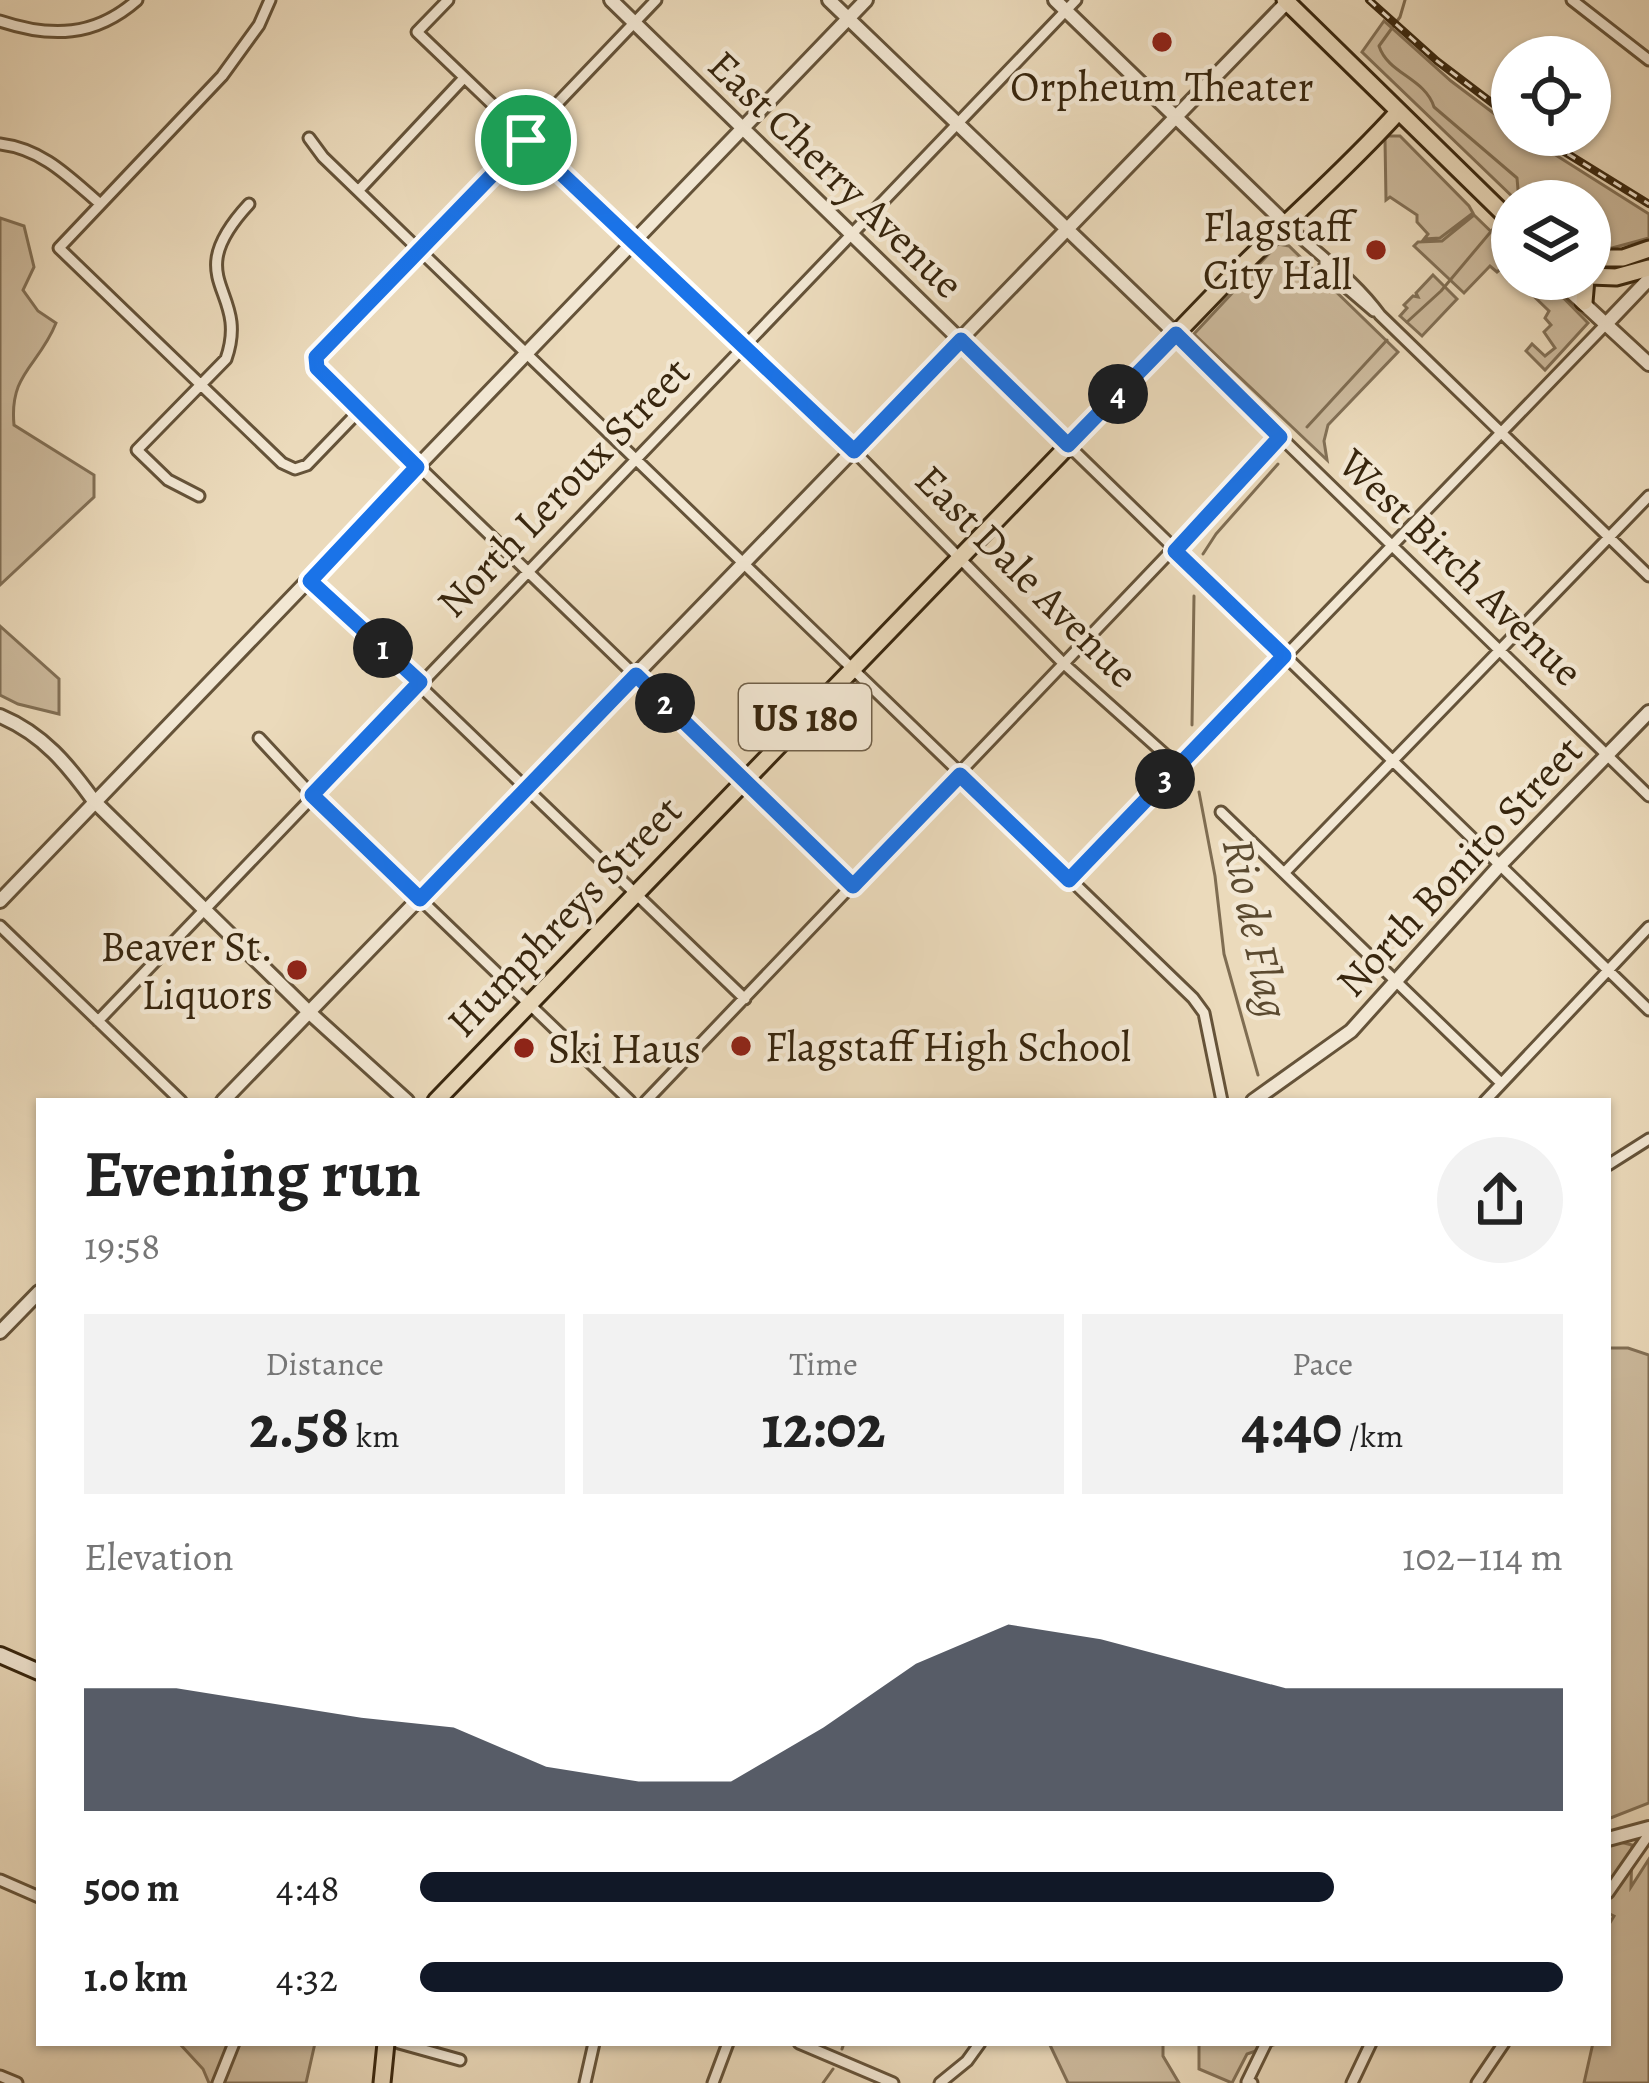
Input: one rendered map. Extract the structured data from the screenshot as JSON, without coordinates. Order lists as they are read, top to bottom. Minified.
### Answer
{"streets":{"main road":["US 180","Humphreys Street"],"street":["East Cherry Avenue","North Leroux Street","West Birch Avenue","East Dale Avenue","North Bonito Street"]},"crossings":[["East Cherry Avenue","North Leroux Street"],["East Cherry Avenue","Humphreys Street"],["North Leroux Street","East Dale Avenue"],["West Birch Avenue","North Bonito Street"],["West Birch Avenue","Humphreys Street"],["East Dale Avenue","Humphreys Street"]],"water":["Rio de Flag"],"places":["Orpheum Theater","Flagstaff City Hall","Beaver St. Liquors","Flagstaff High School","Ski Haus"],"page":{"pins":["4","1","2","3"],"heading":["Evening run","19:58"],"stats":[["Distance","2.58 km"],["Time","12:02"],["Pace","4:40 /km"]],"chart":["Elevation","102–114 m"],"list":[{"name":"500 m","note":"4:48"},{"name":"1.0 km","note":"4:32"}]}}
